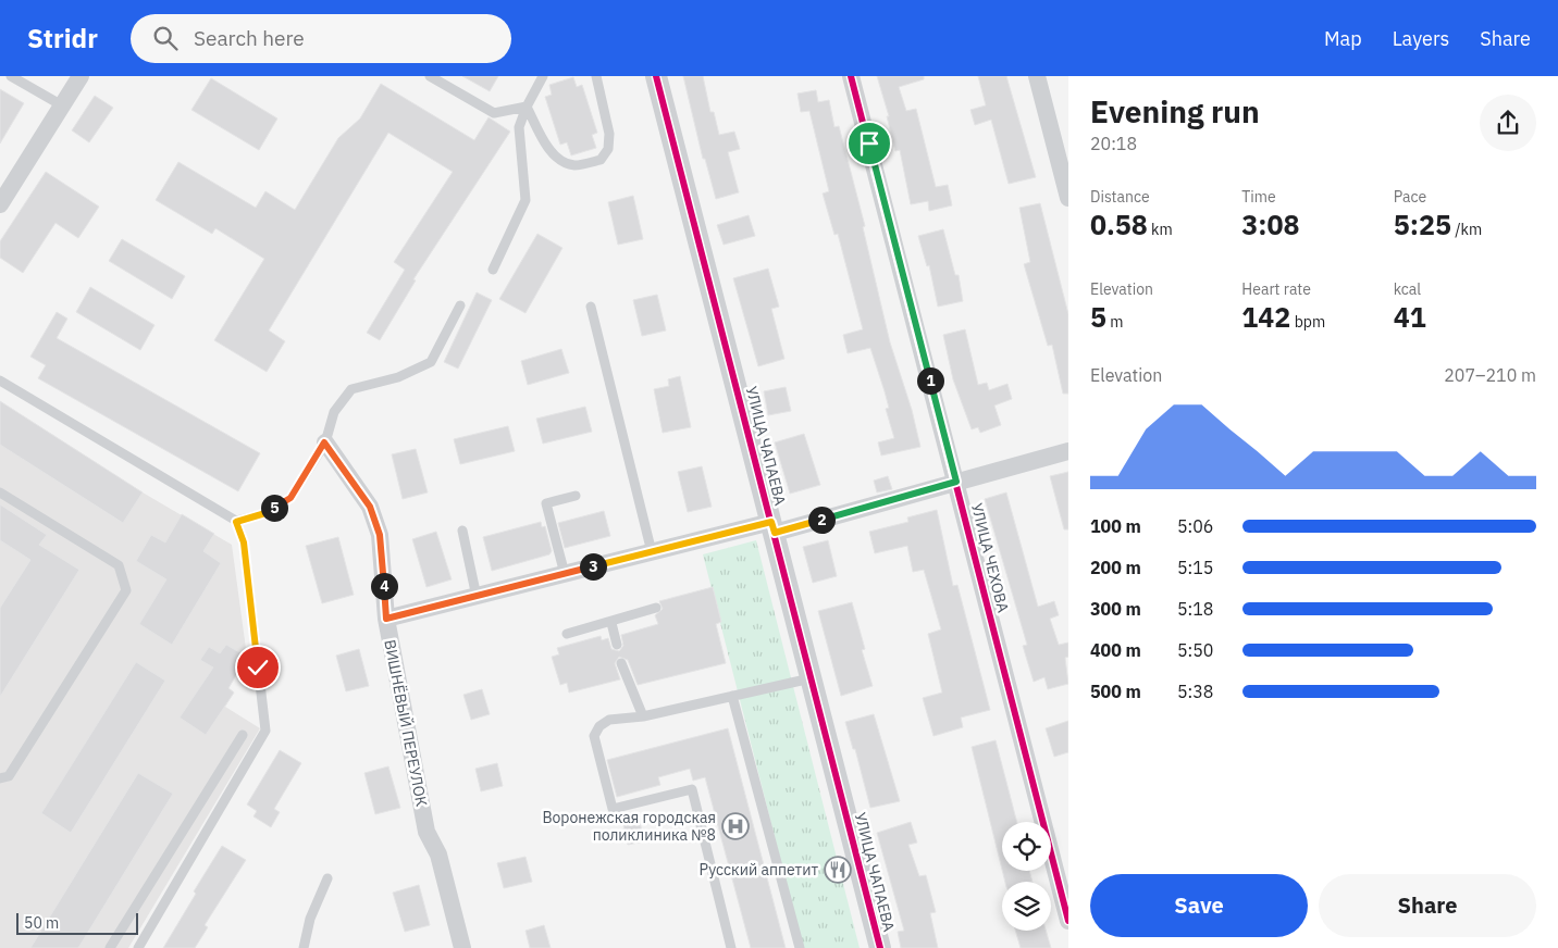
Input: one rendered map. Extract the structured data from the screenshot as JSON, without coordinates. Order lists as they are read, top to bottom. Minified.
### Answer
{"streets":{"street":["УЛИЦА ЧАПАЕВА","УЛИЦА ЧЕХОВА","ВИШНЁВЫЙ ПЕРЕУЛОК"]},"places":{"hospital":["Воронежская городская поликлиника №8"],"restaurant":["Русский аппетит"]},"scale_bar":"50 m","page":{"header":"Stridr","search":"Search here","nav":["Map","Layers","Share"],"heading":["Evening run","20:18"],"stats":[["Distance","0.58 km"],["Time","3:08"],["Pace","5:25 /km"],["Elevation","5 m"],["Heart rate","142 bpm"],["kcal","41"]],"chart":["Elevation","207–210 m"],"pins":["1","5","2","3","4"],"list":[{"name":"100 m","note":"5:06"},{"name":"200 m","note":"5:15"},{"name":"300 m","note":"5:18"},{"name":"400 m","note":"5:50"},{"name":"500 m","note":"5:38"}],"buttons":["Save","Share"],"scale":"50 m"}}
